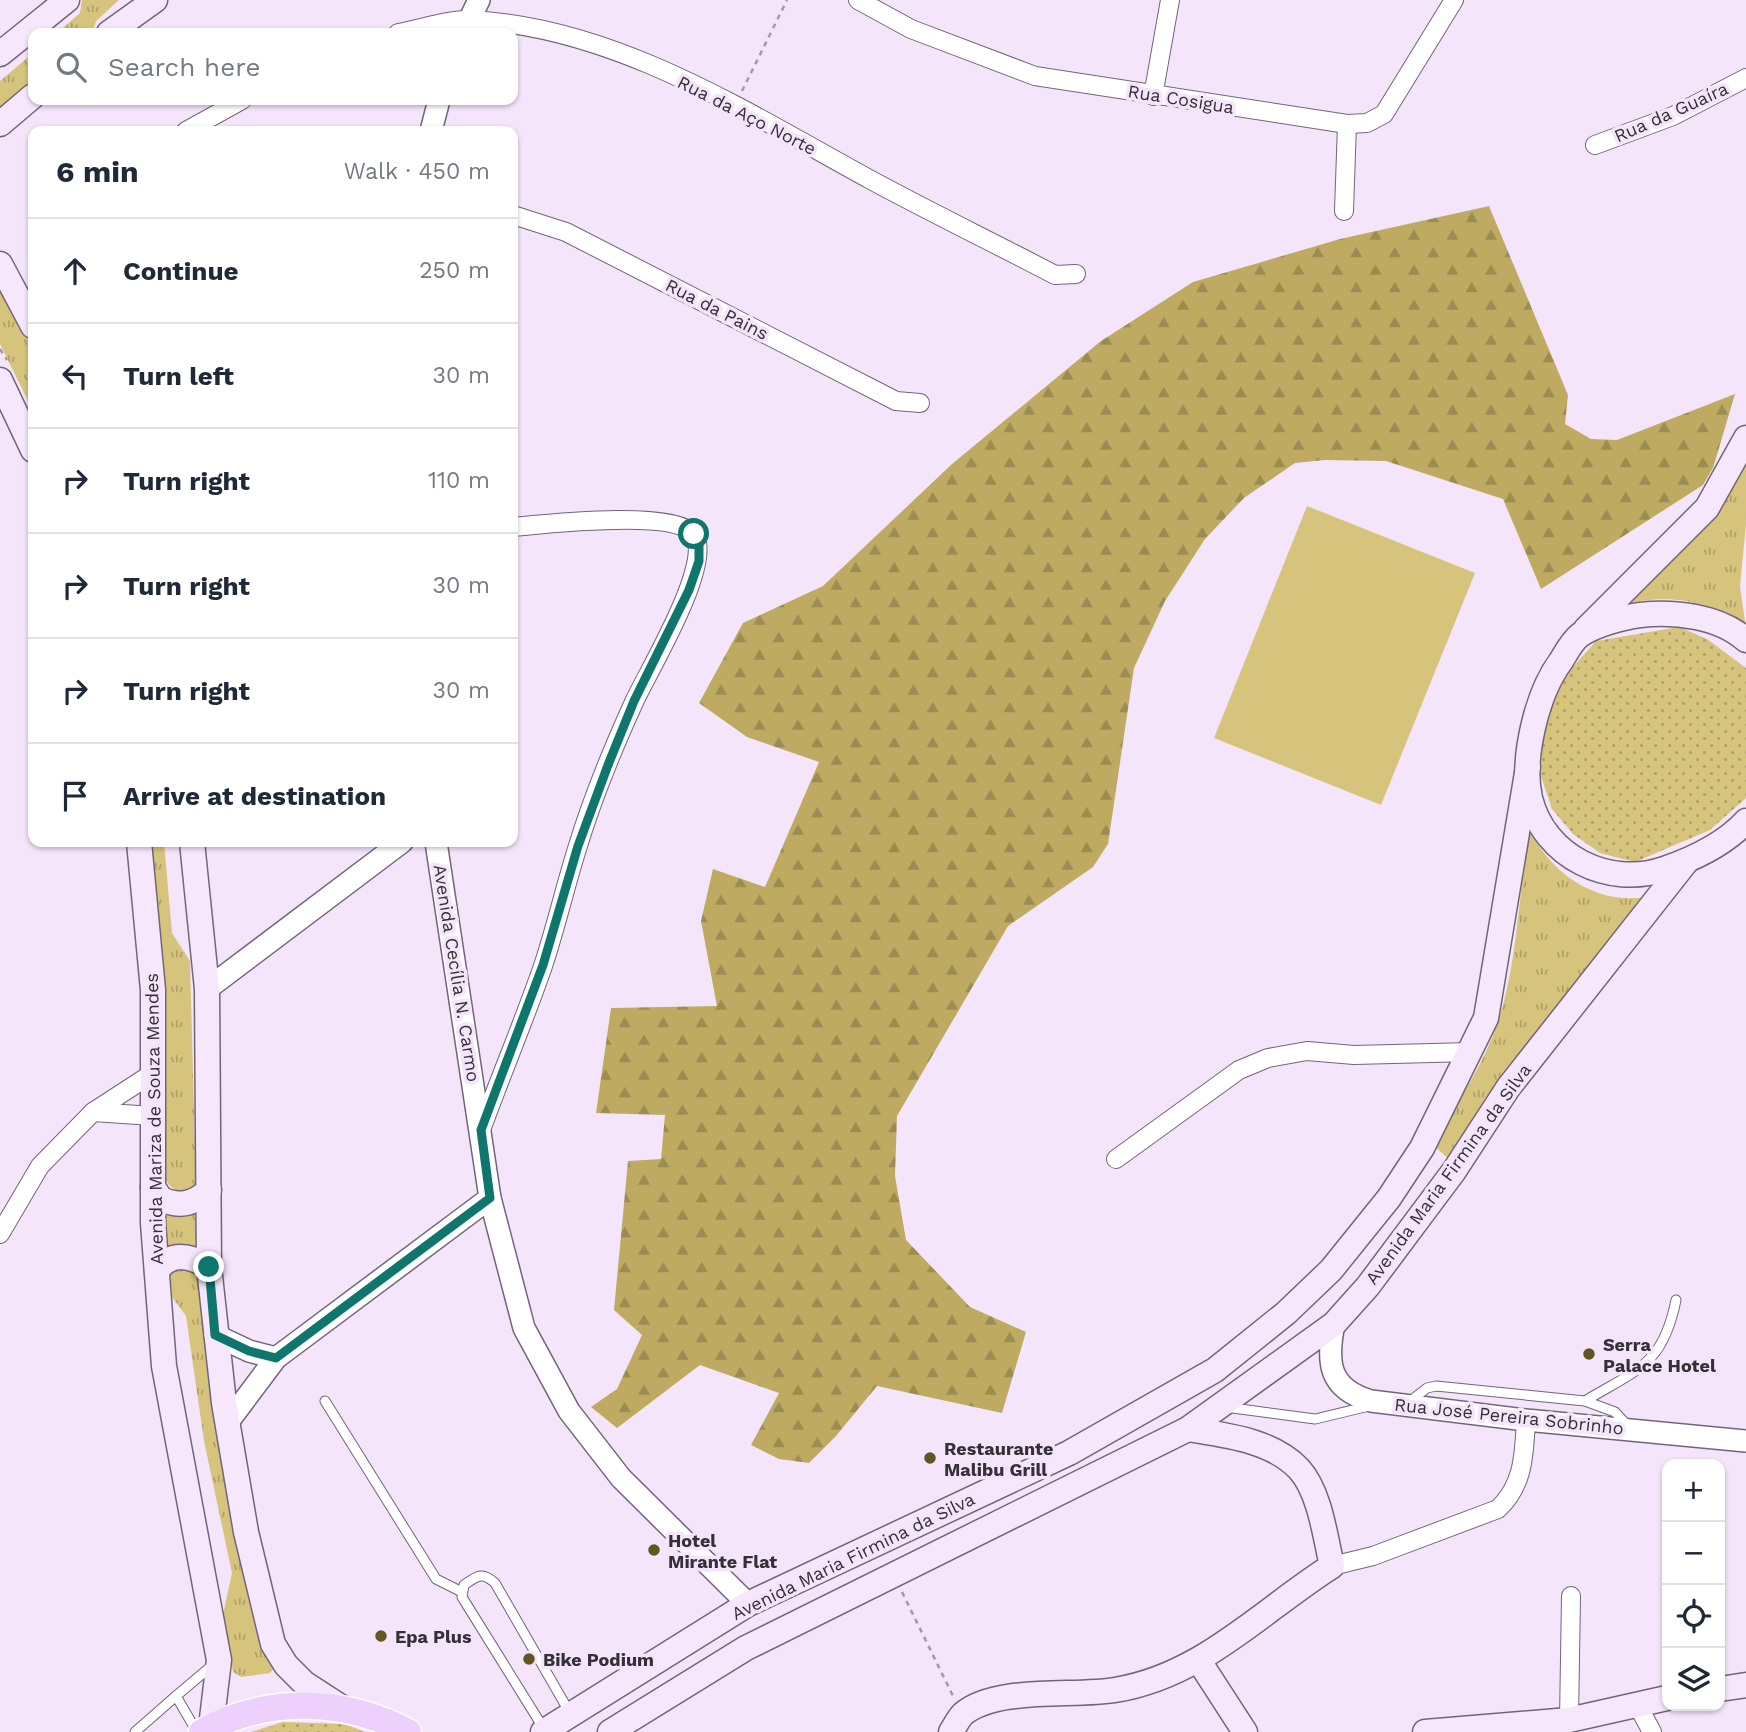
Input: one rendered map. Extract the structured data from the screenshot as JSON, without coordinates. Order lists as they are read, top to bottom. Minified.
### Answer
{"streets":{"main road":["Avenida Mariza de Souza Mendes","Avenida Maria Firmina da Silva"],"street":["Rua Cosigua","Rua da Guaíra","Rua da Aço Norte","Rua da Pains","Avenida Cecília N. Carmo","Rua José Pereira Sobrinho"]},"crossings":[["Avenida Cecília N. Carmo","Avenida Maria Firmina da Silva"],["Avenida Maria Firmina da Silva","Rua José Pereira Sobrinho"]],"places":["Serra Palace Hotel","Restaurante Malibu Grill","Hotel Mirante Flat","Epa Plus","Bike Podium"],"page":{"search":"Search here","heading":["6 min","Walk · 450 m"],"list":[["Continue","250 m"],["Turn left","30 m"],["Turn right","110 m"],["Turn right","30 m"],["Turn right","30 m"],"Arrive at destination"],"map_buttons":["+","−"]}}
